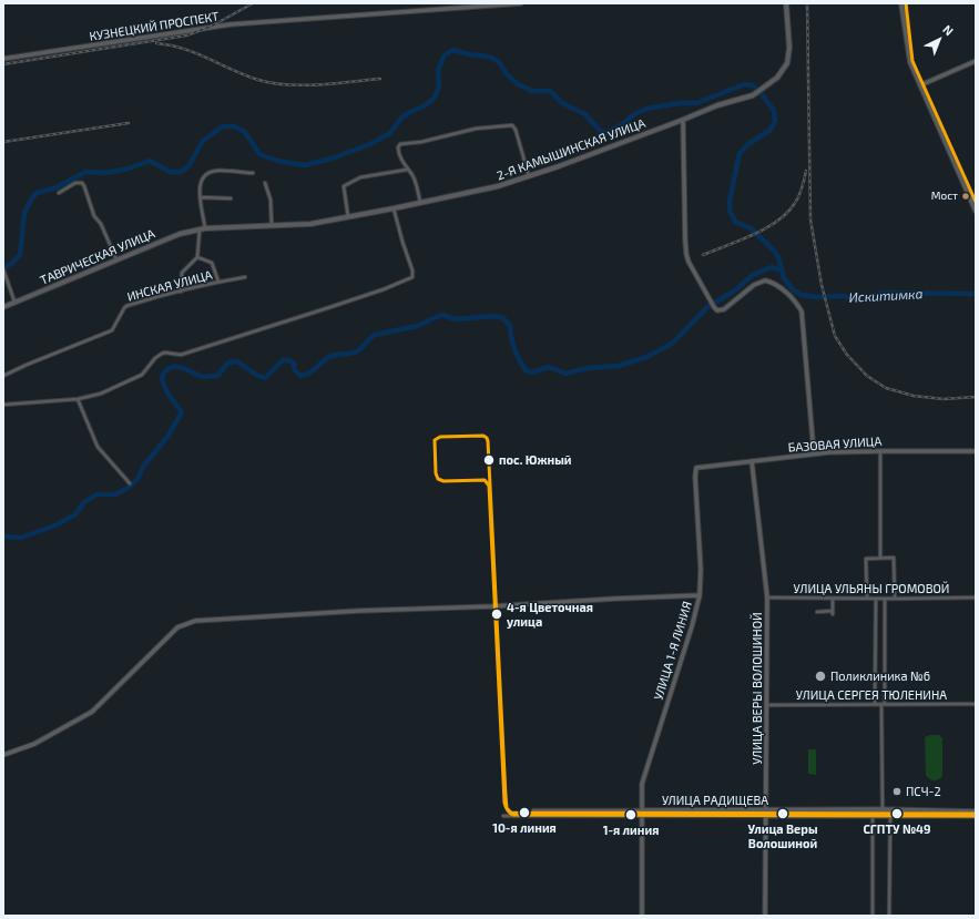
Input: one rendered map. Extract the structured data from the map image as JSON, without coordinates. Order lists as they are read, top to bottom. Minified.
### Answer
{"streets":{"main road":["2-Я КАМЫШИНСКАЯ УЛИЦА","ТАВРИЧЕСКАЯ УЛИЦА"],"street":["КУЗНЕЦКИЙ ПРОСПЕКТ","ИНСКАЯ УЛИЦА","БАЗОВАЯ УЛИЦА","УЛИЦА УЛЬЯНЫ ГРОМОВОЙ","УЛИЦА 1-Я ЛИНИЯ","УЛИЦА ВЕРЫ ВОЛОШИНОЙ","УЛИЦА СЕРГЕЯ ТЮЛЕНИНА","УЛИЦА РАДИЩЕВА"]},"crossings":[["2-Я КАМЫШИНСКАЯ УЛИЦА","ТАВРИЧЕСКАЯ УЛИЦА"],["БАЗОВАЯ УЛИЦА","УЛИЦА 1-Я ЛИНИЯ"],["БАЗОВАЯ УЛИЦА","УЛИЦА ВЕРЫ ВОЛОШИНОЙ"],["УЛИЦА УЛЬЯНЫ ГРОМОВОЙ","УЛИЦА ВЕРЫ ВОЛОШИНОЙ"],["УЛИЦА 1-Я ЛИНИЯ","УЛИЦА РАДИЩЕВА"],["УЛИЦА ВЕРЫ ВОЛОШИНОЙ","УЛИЦА СЕРГЕЯ ТЮЛЕНИНА"],["УЛИЦА ВЕРЫ ВОЛОШИНОЙ","УЛИЦА РАДИЩЕВА"]],"water":["Искитимка"],"places":["Мост","пос. Южный","4-я Цветочная улица","Поликлиника №6","ПСЧ-2","10-я линия","Улица Веры Волошиной","СГПТУ №49","1-я линия"],"north":"top right"}
